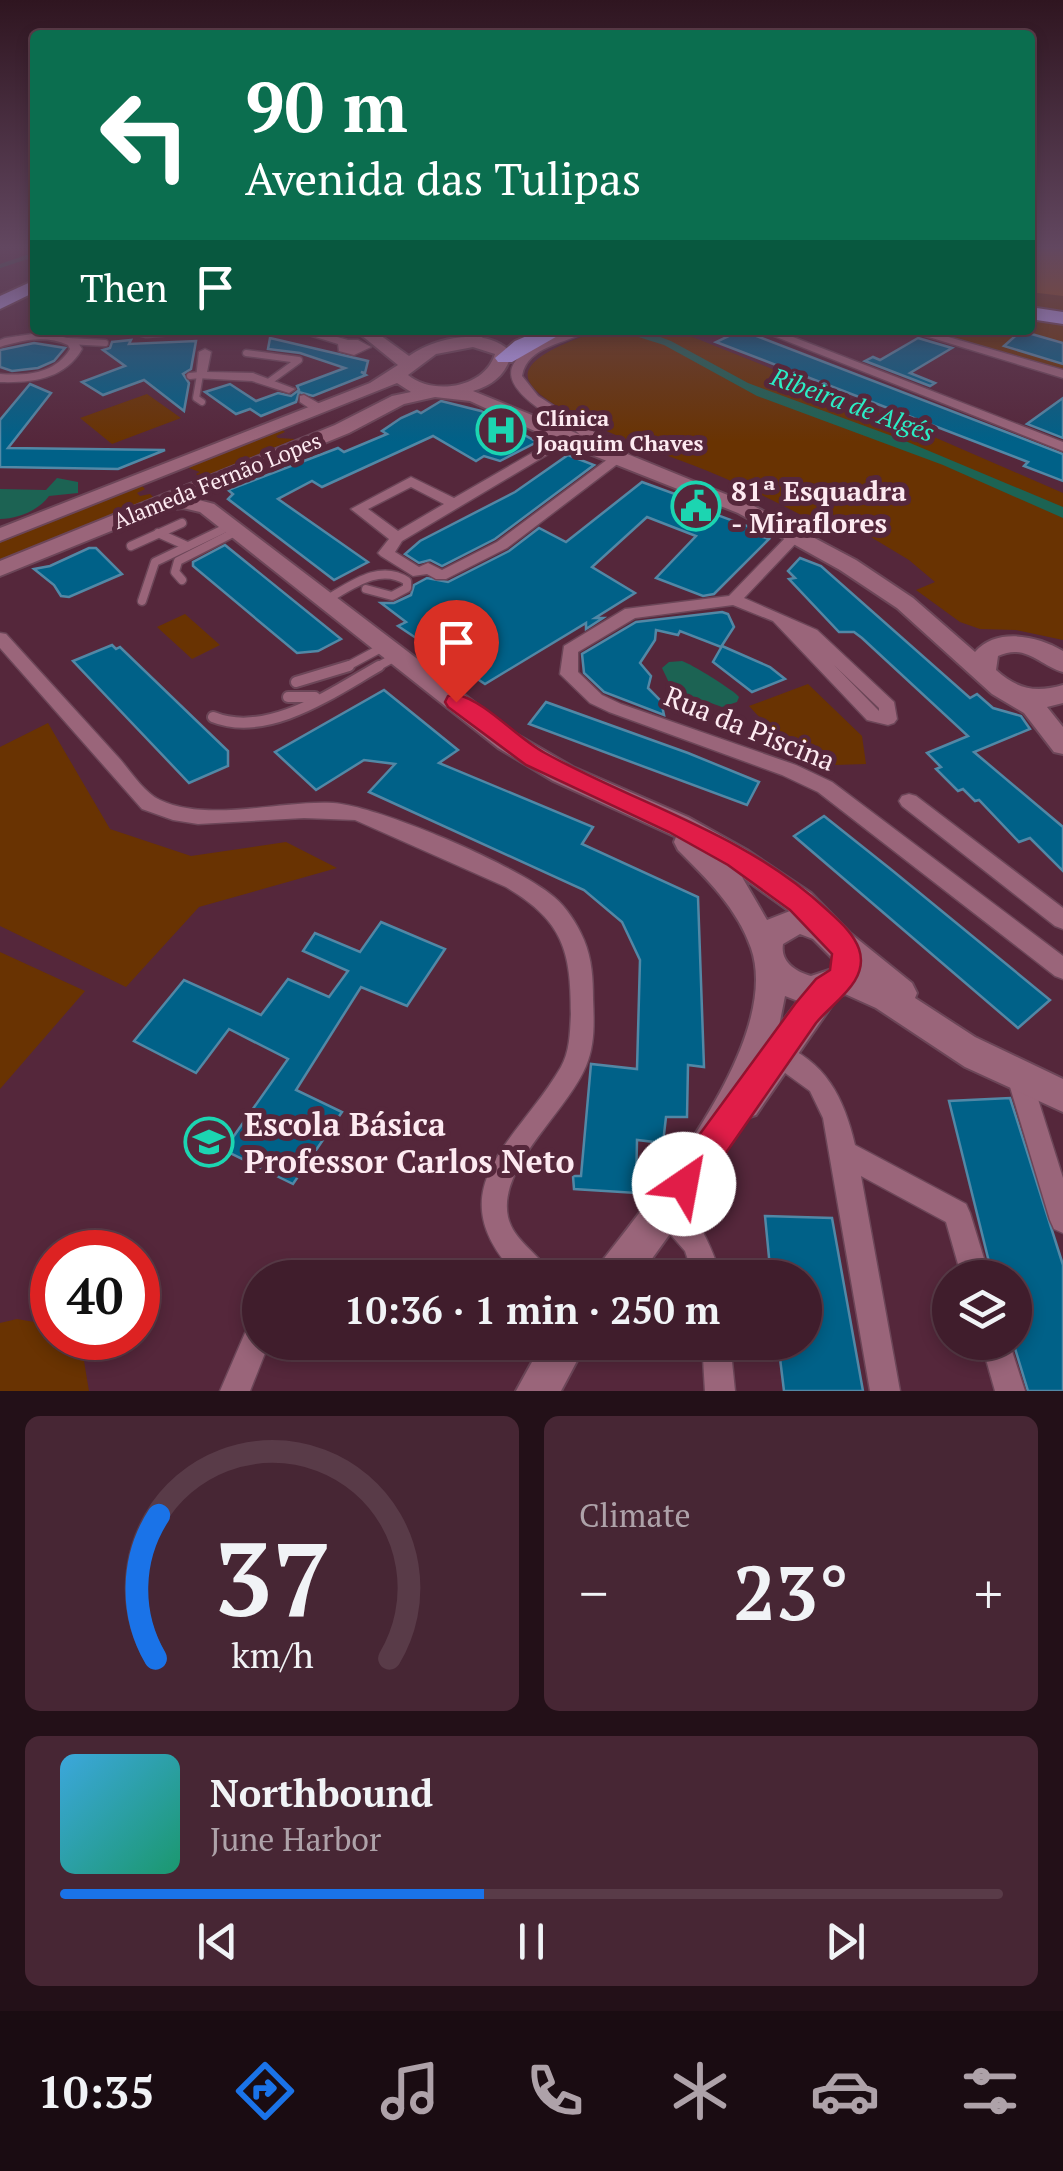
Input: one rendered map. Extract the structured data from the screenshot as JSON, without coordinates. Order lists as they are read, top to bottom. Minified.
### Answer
{"streets":{"street":["Alameda Fernão Lopes","Rua da Piscina"]},"water":["Ribeira de Algés"],"places":{"hospital":["Clínica Joaquim Chaves"],"public building":["81ª Esquadra - Miraflores"],"school or university":["Escola Básica Professor Carlos Neto"]},"page":{"turn":["90 m","Avenida das Tulipas"],"then":"Then","limit":"40","trip":"10:36 · 1 min · 250 m","tile":"Climate","heat":["−","23°","+"],"song":["Northbound","June Harbor"],"tabs":"10:35","gauge":["37","km/h"]}}
